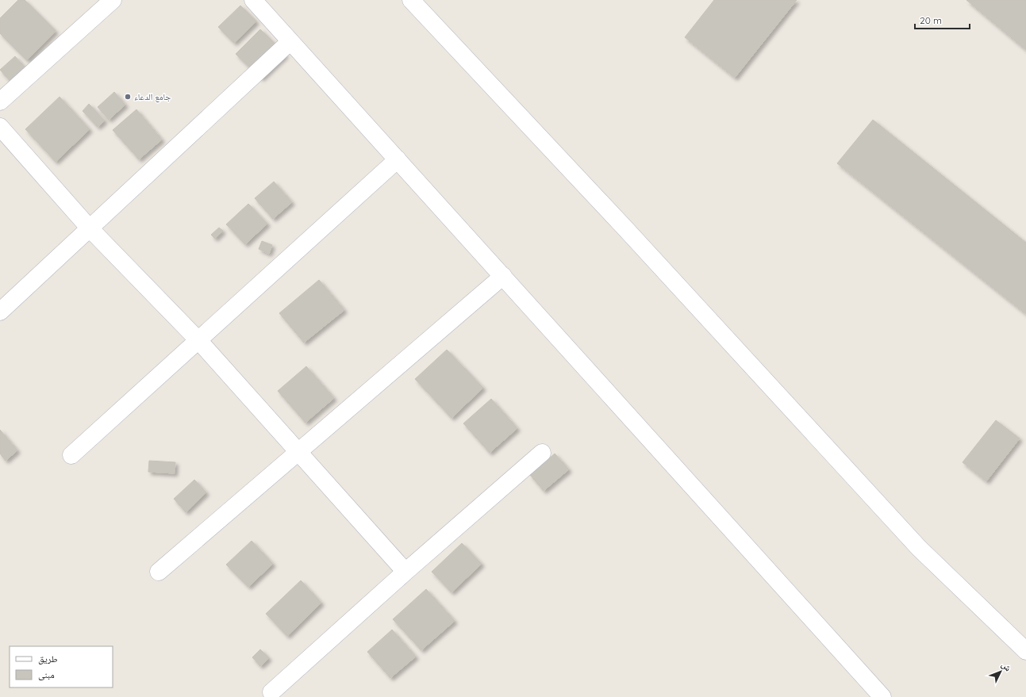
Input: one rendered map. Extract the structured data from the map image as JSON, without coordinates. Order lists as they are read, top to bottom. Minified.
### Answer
{"places":["جامع الدعاء"],"legend":["طريق","مبنى"],"scale_bar":"20 m","north":"top right"}
